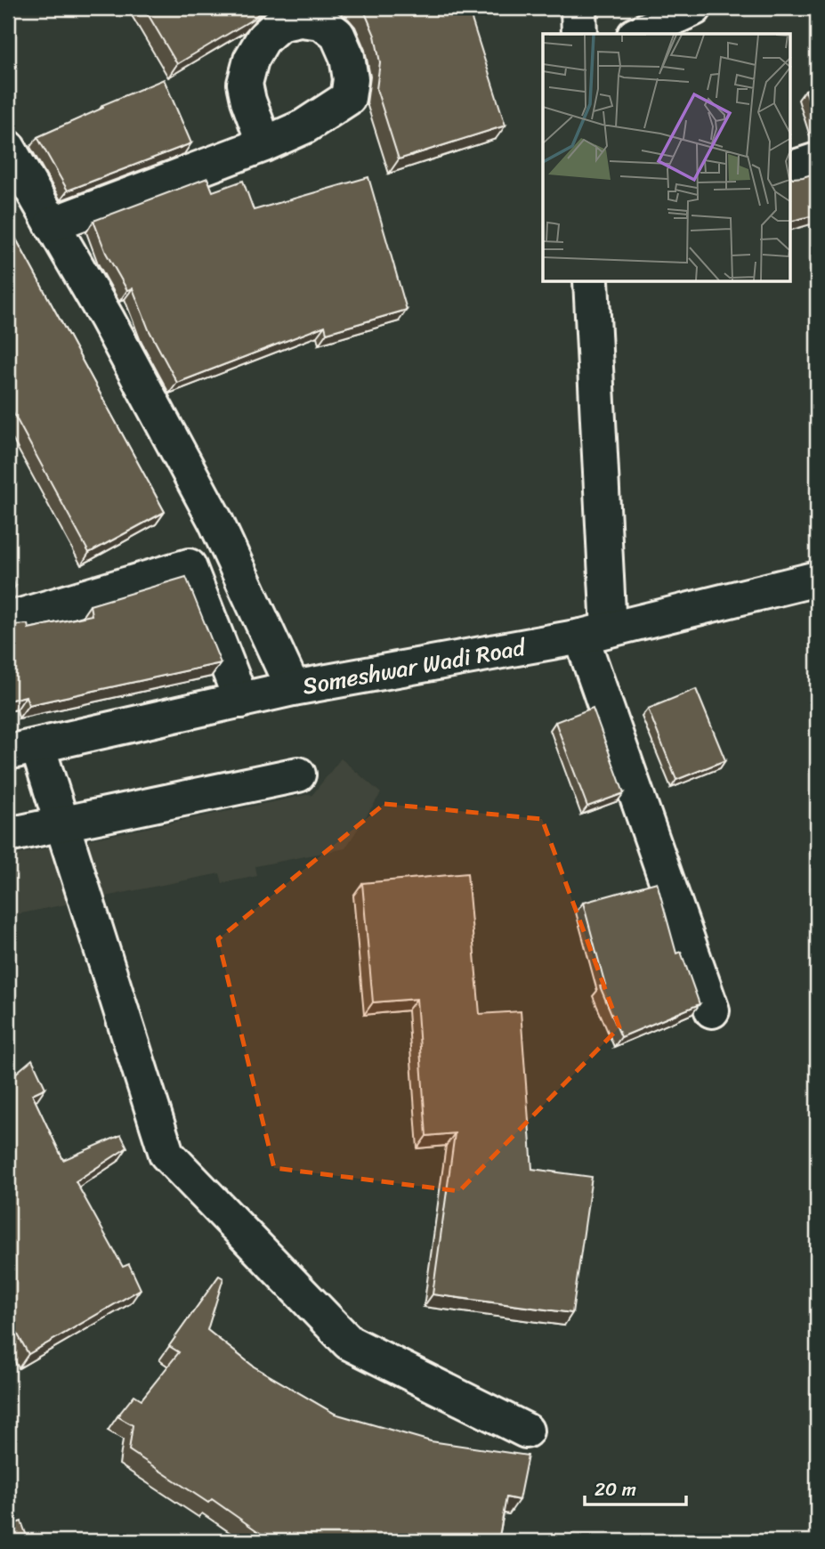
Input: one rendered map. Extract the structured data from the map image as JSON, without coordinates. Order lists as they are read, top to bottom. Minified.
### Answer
{"streets":{"street":["Someshwar Wadi Road"]},"scale_bar":"20 m"}
